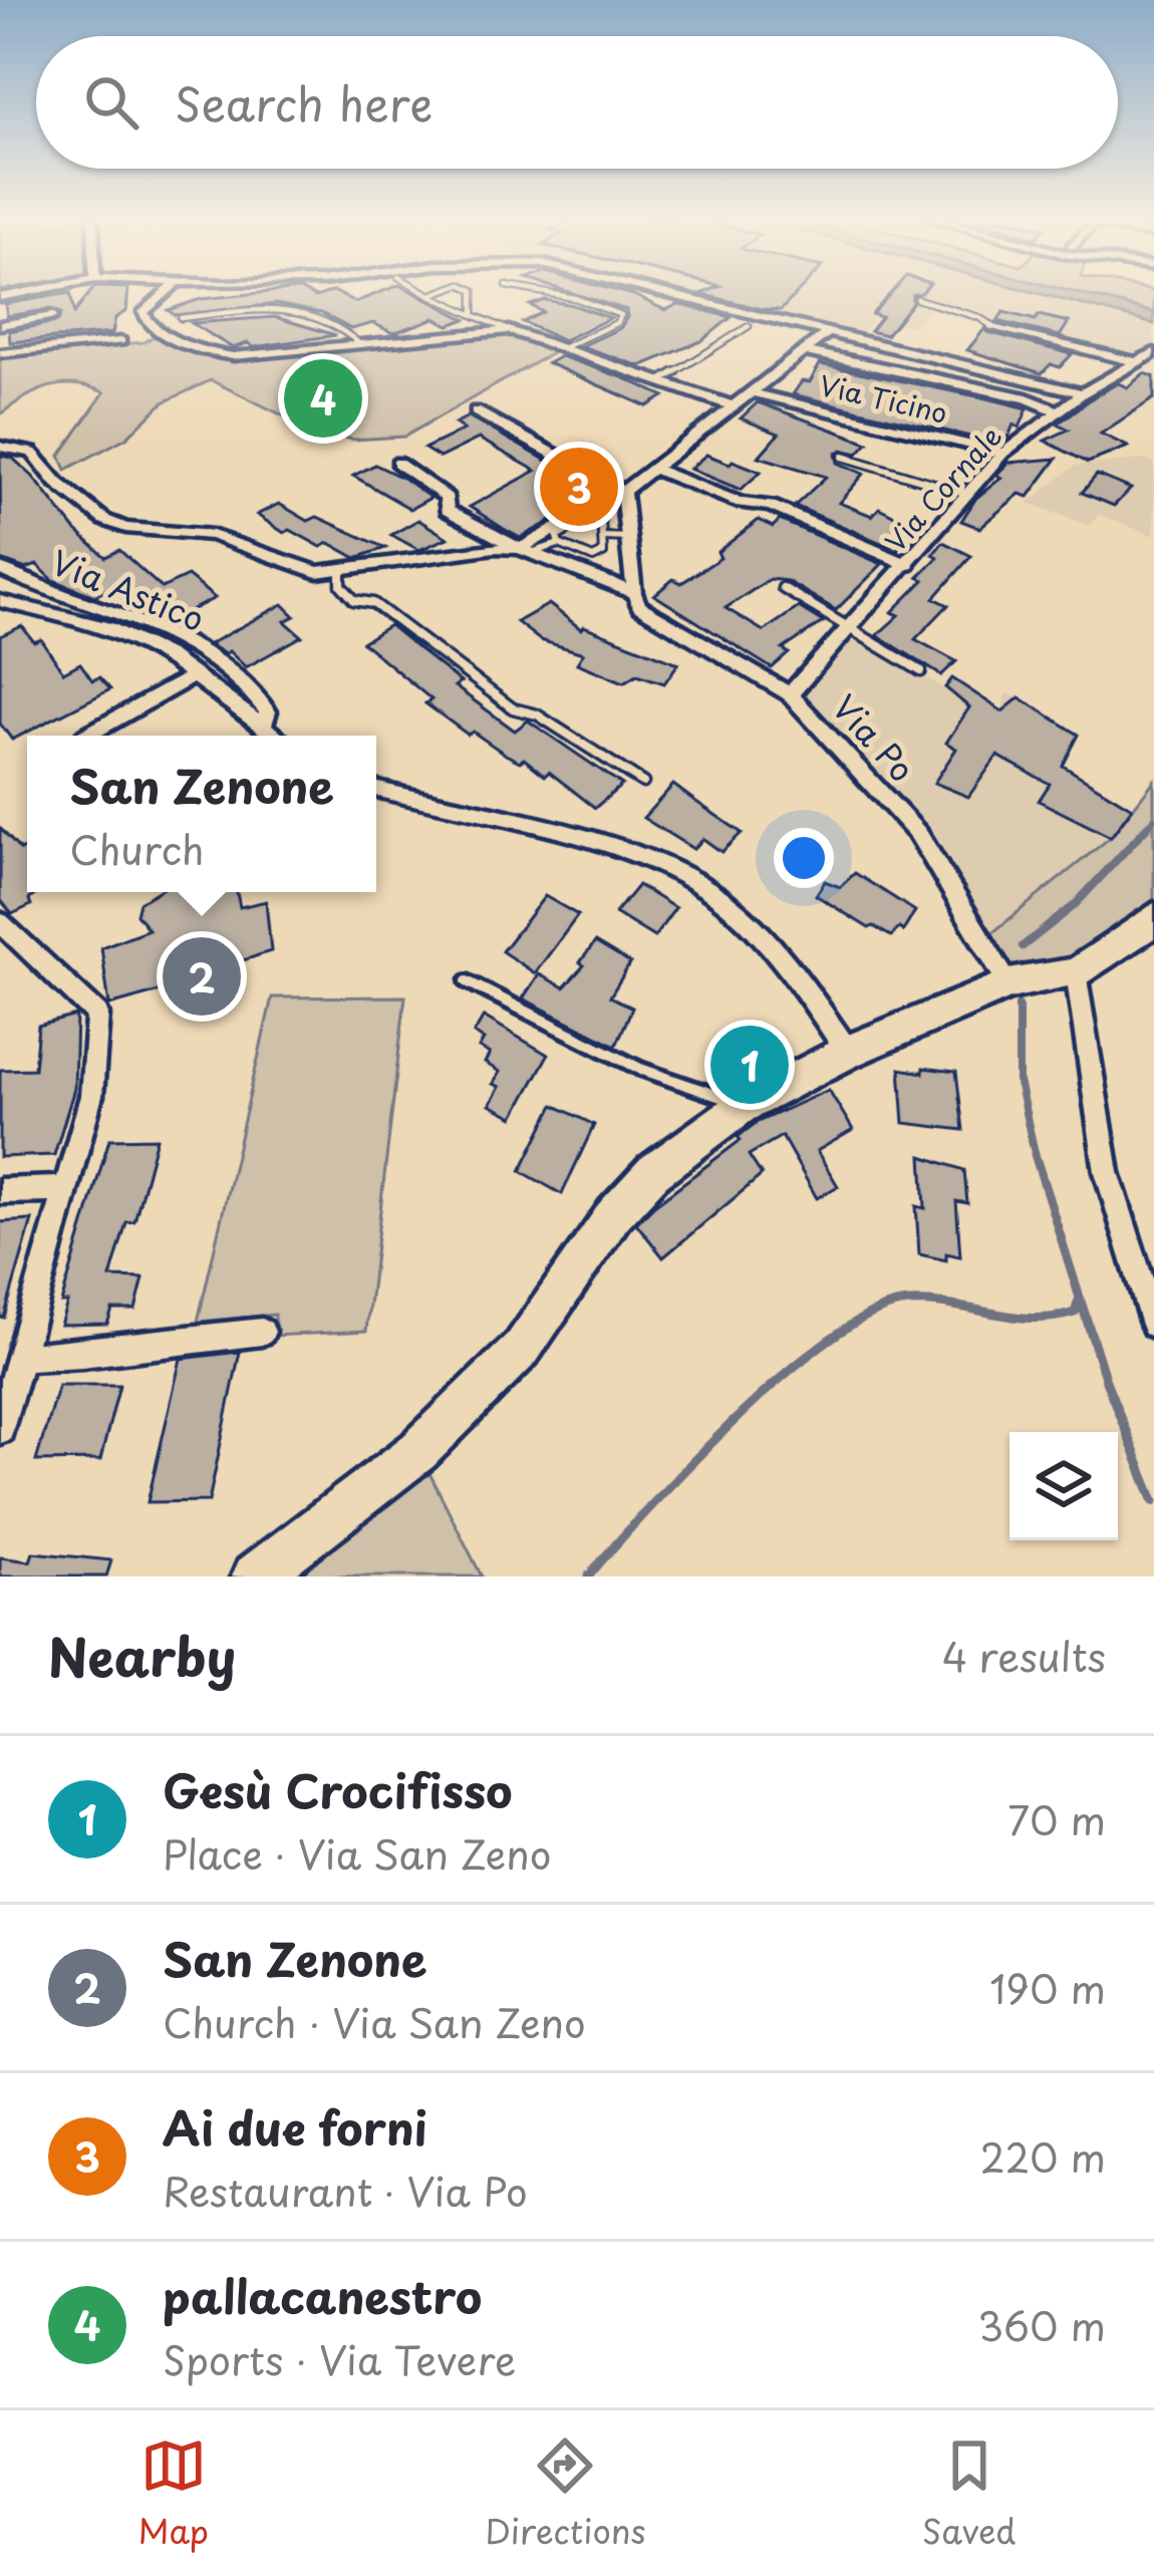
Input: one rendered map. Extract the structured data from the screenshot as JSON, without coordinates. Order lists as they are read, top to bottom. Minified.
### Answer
{"streets":{"street":["Via Ticino","Via Cornale","Via Astico","Via Po"]},"crossings":[["Via Ticino","Via Cornale"],["Via Ticino","Via Po"],["Via Cornale","Via Po"]],"page":{"search":"Search here","pins":["4","3","2","1"],"popup":["San Zenone","Church"],"heading":["Nearby","4 results"],"list":[{"mark":"1","name":"Gesù Crocifisso","note":"Place · Via San Zeno","value":"70 m"},{"mark":"2","name":"San Zenone","note":"Church · Via San Zeno","value":"190 m"},{"mark":"3","name":"Ai due forni","note":"Restaurant · Via Po","value":"220 m"},{"mark":"4","name":"pallacanestro","note":"Sports · Via Tevere","value":"360 m"}],"nav":["Map","Directions","Saved"]}}
